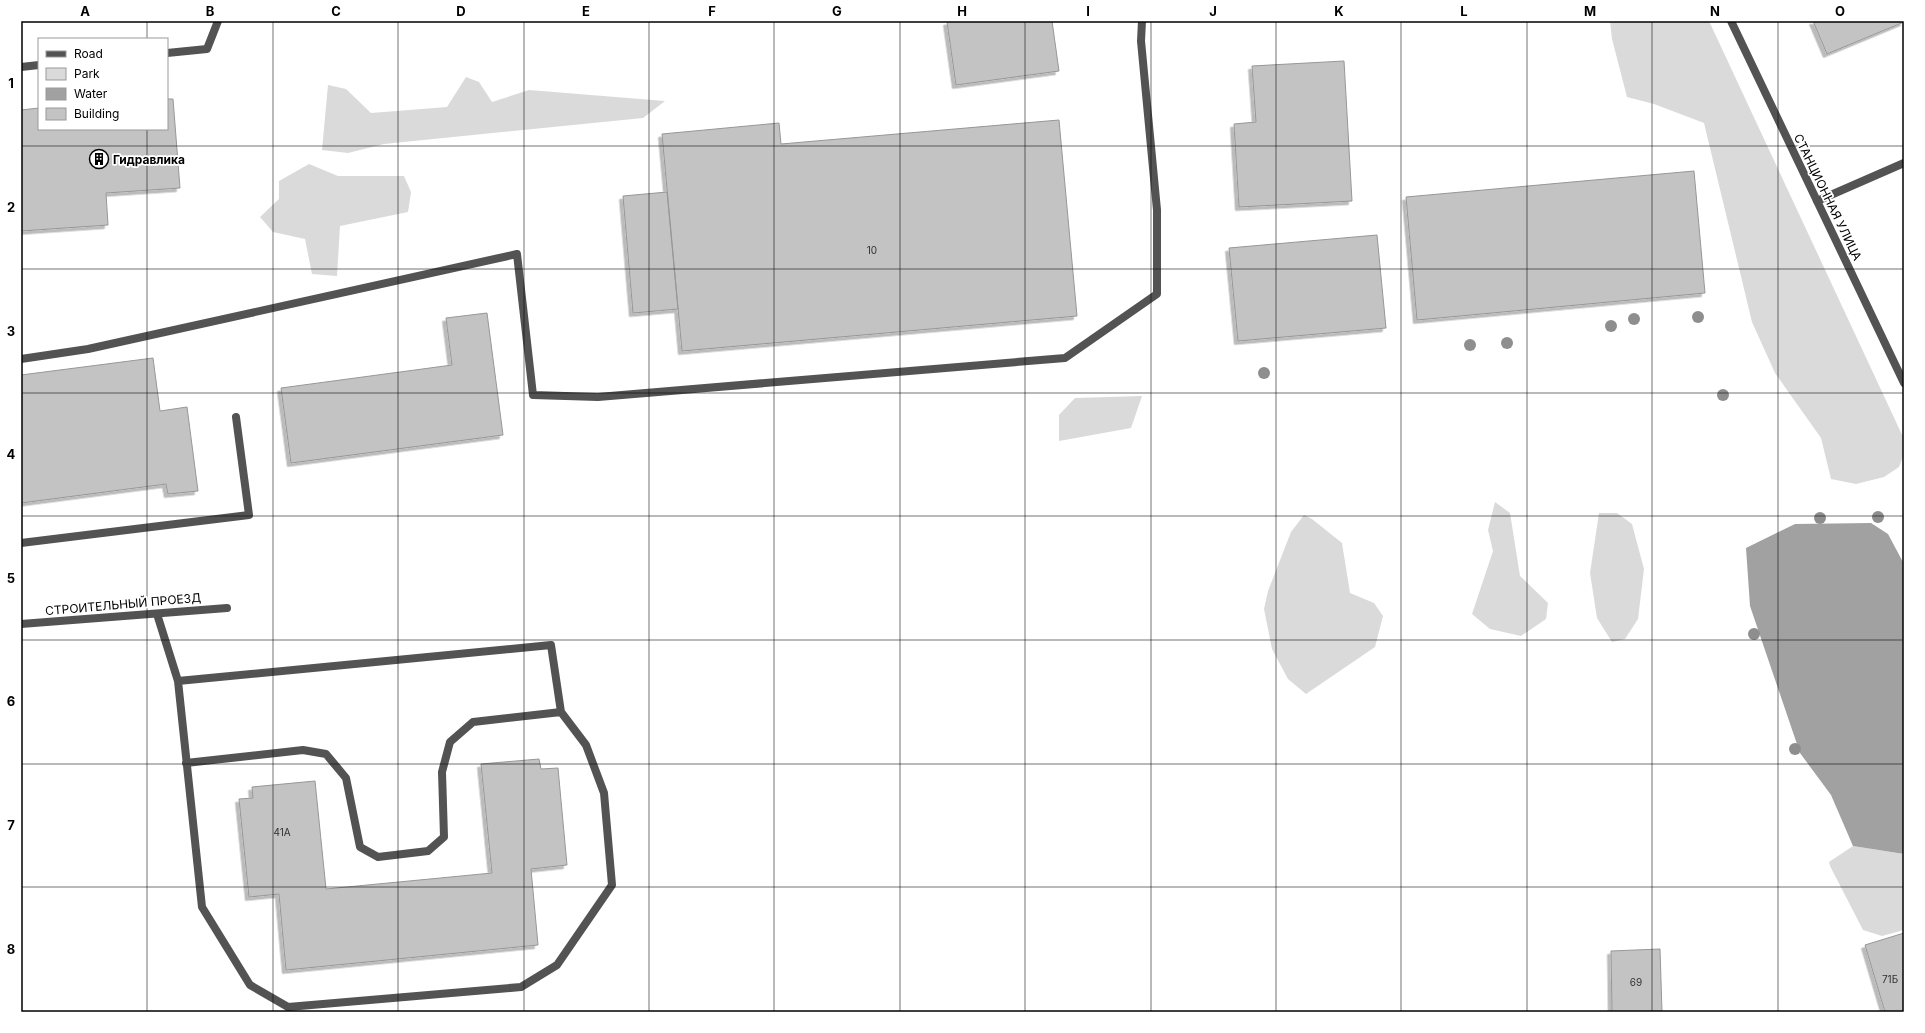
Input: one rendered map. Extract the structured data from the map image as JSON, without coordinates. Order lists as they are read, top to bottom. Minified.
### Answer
{"streets":{"street":["СТАНЦИОННАЯ УЛИЦА","СТРОИТЕЛЬНЫЙ ПРОЕЗД"]},"places":{"building":["Гидравлика"]},"house_numbers":["10","41А","71Б","69"],"legend":["Road","Park","Water","Building"],"grid":{"columns":["A","B","C","D","E","F","G","H","I","J","K","L","M","N","O"],"rows":["1","2","3","4","5","6","7","8"]}}
